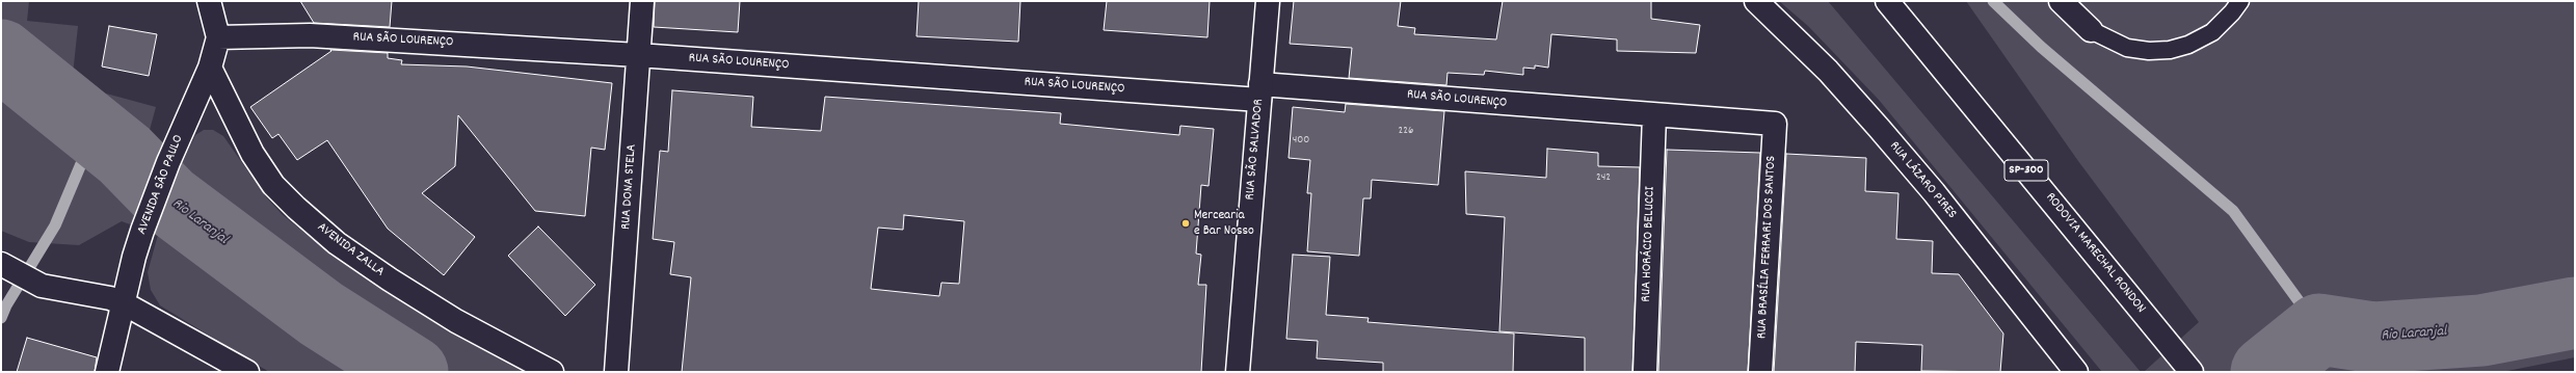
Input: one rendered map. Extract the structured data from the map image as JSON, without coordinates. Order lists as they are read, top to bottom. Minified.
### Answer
{"streets":{"street":["RUA SÃO LOURENÇO","RUA SÃO SALVADOR","SP-300","RUA LÁZARO PIRES","AVENIDA SÃO PAULO","RUA DONA STELA","RUA HORÁCIO BELUCCI","RUA BRASÍLIA FERRARI DOS SANTOS","AVENIDA ZALLA","RODOVIA MARECHAL RONDON"]},"crossings":[["RUA SÃO LOURENÇO","RUA SÃO SALVADOR"],["RUA SÃO LOURENÇO","AVENIDA SÃO PAULO"],["RUA SÃO LOURENÇO","RUA DONA STELA"],["RUA SÃO LOURENÇO","RUA HORÁCIO BELUCCI"],["RUA SÃO LOURENÇO","RUA BRASÍLIA FERRARI DOS SANTOS"],["AVENIDA SÃO PAULO","AVENIDA ZALLA"]],"water":["Rio Laranjal"],"places":["Mercearia e Bar Nosso"],"house_numbers":["226","400","242"]}
